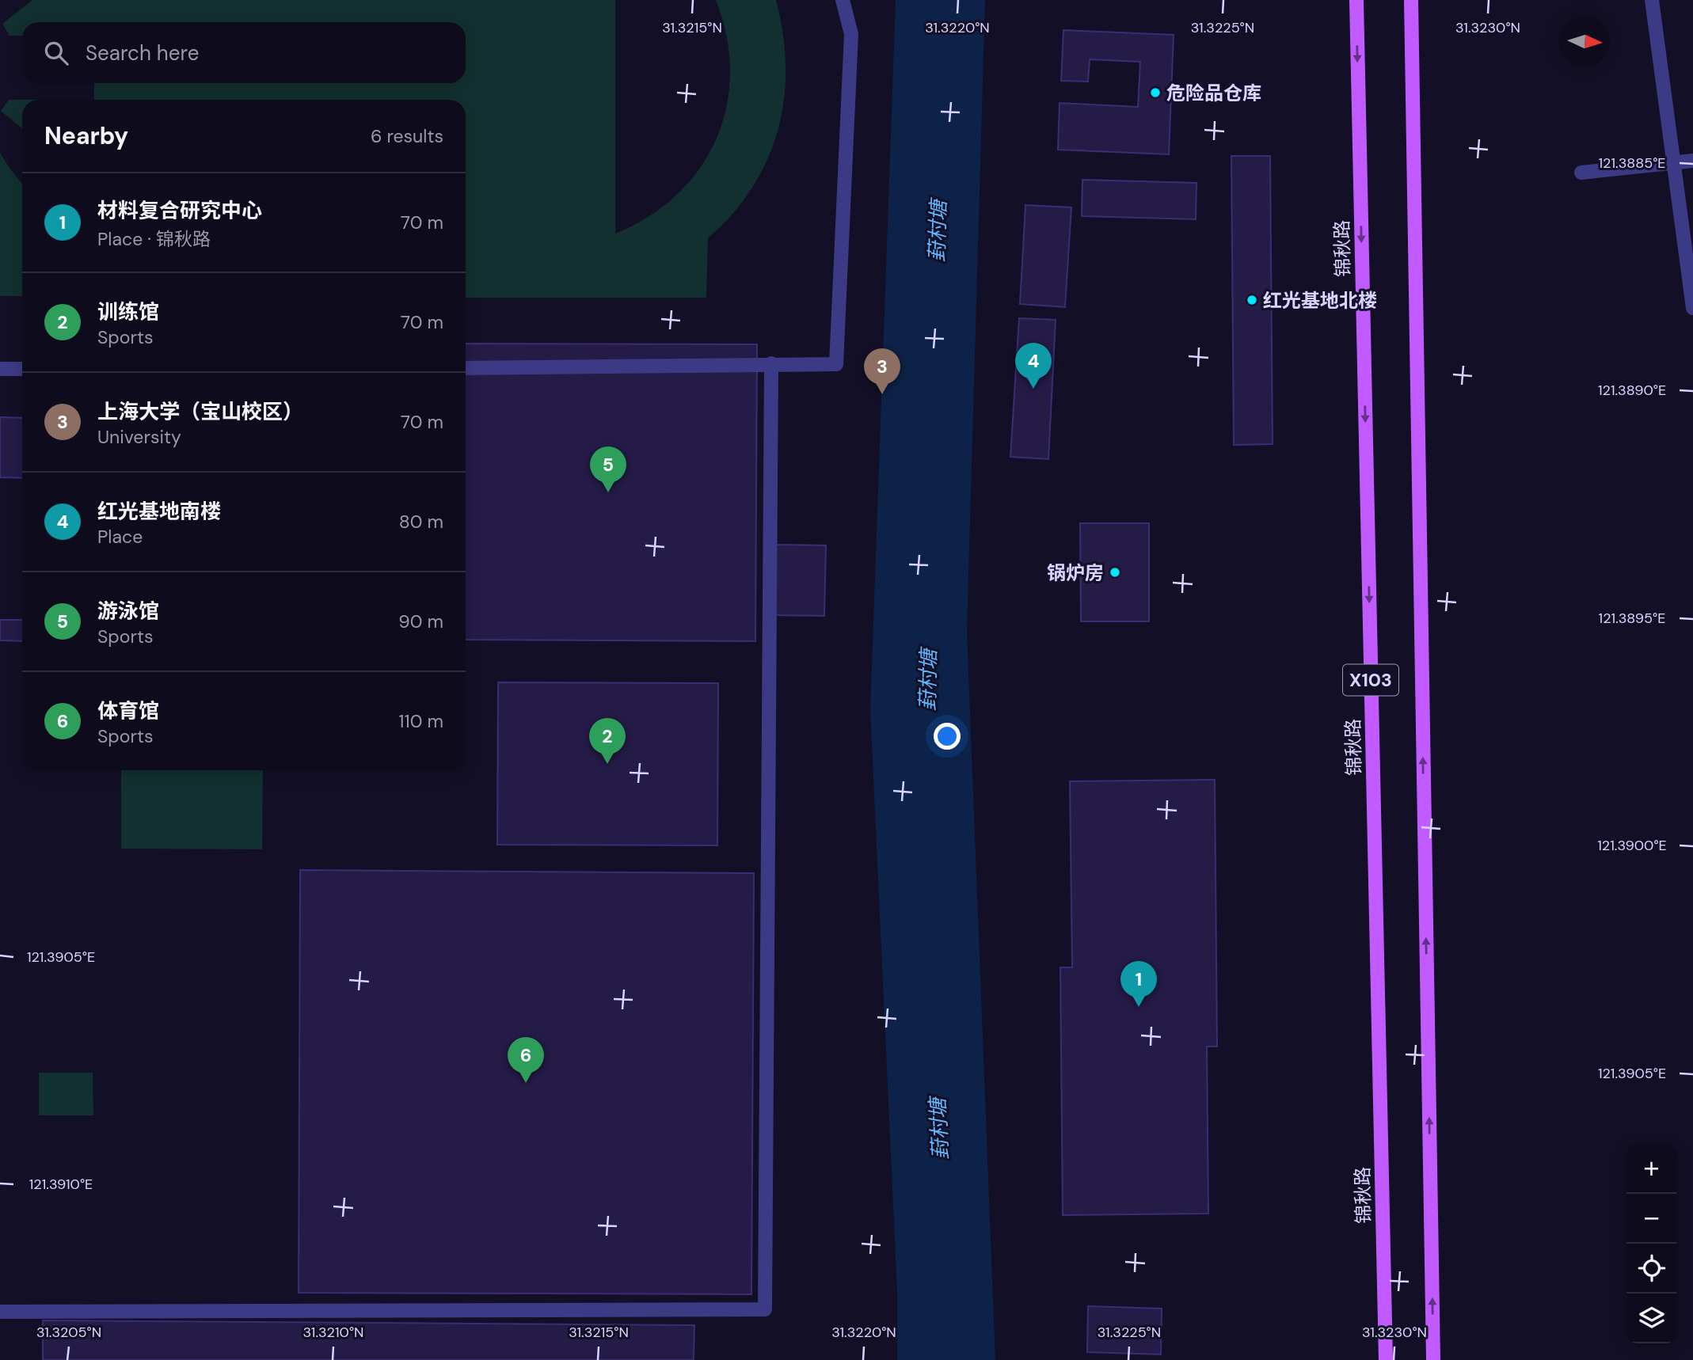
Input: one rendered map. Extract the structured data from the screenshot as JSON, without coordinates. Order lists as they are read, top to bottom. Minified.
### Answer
{"streets":{"main road":["锦秋路","X103"]},"water":["葑村塘"],"places":["危险品仓库","红光基地北楼","锅炉房"],"north":"right","page":{"search":"Search here","heading":["Nearby","6 results"],"list":[{"mark":"1","name":"材料复合研究中心","note":"Place · 锦秋路","value":"70 m"},{"mark":"2","name":"训练馆","note":"Sports","value":"70 m"},{"mark":"3","name":"上海大学（宝山校区）","note":"University","value":"70 m"},{"mark":"4","name":"红光基地南楼","note":"Place","value":"80 m"},{"mark":"5","name":"游泳馆","note":"Sports","value":"90 m"},{"mark":"6","name":"体育馆","note":"Sports","value":"110 m"}],"pins":["4","3","5","2","1","6"],"map_buttons":["+","−"]},"coordinates":["31.3215°N","31.3220°N","31.3225°N","31.3230°N","121.3885°E","121.3890°E","121.3895°E","121.3900°E","121.3905°E","121.3910°E","31.3205°N","31.3210°N"]}
